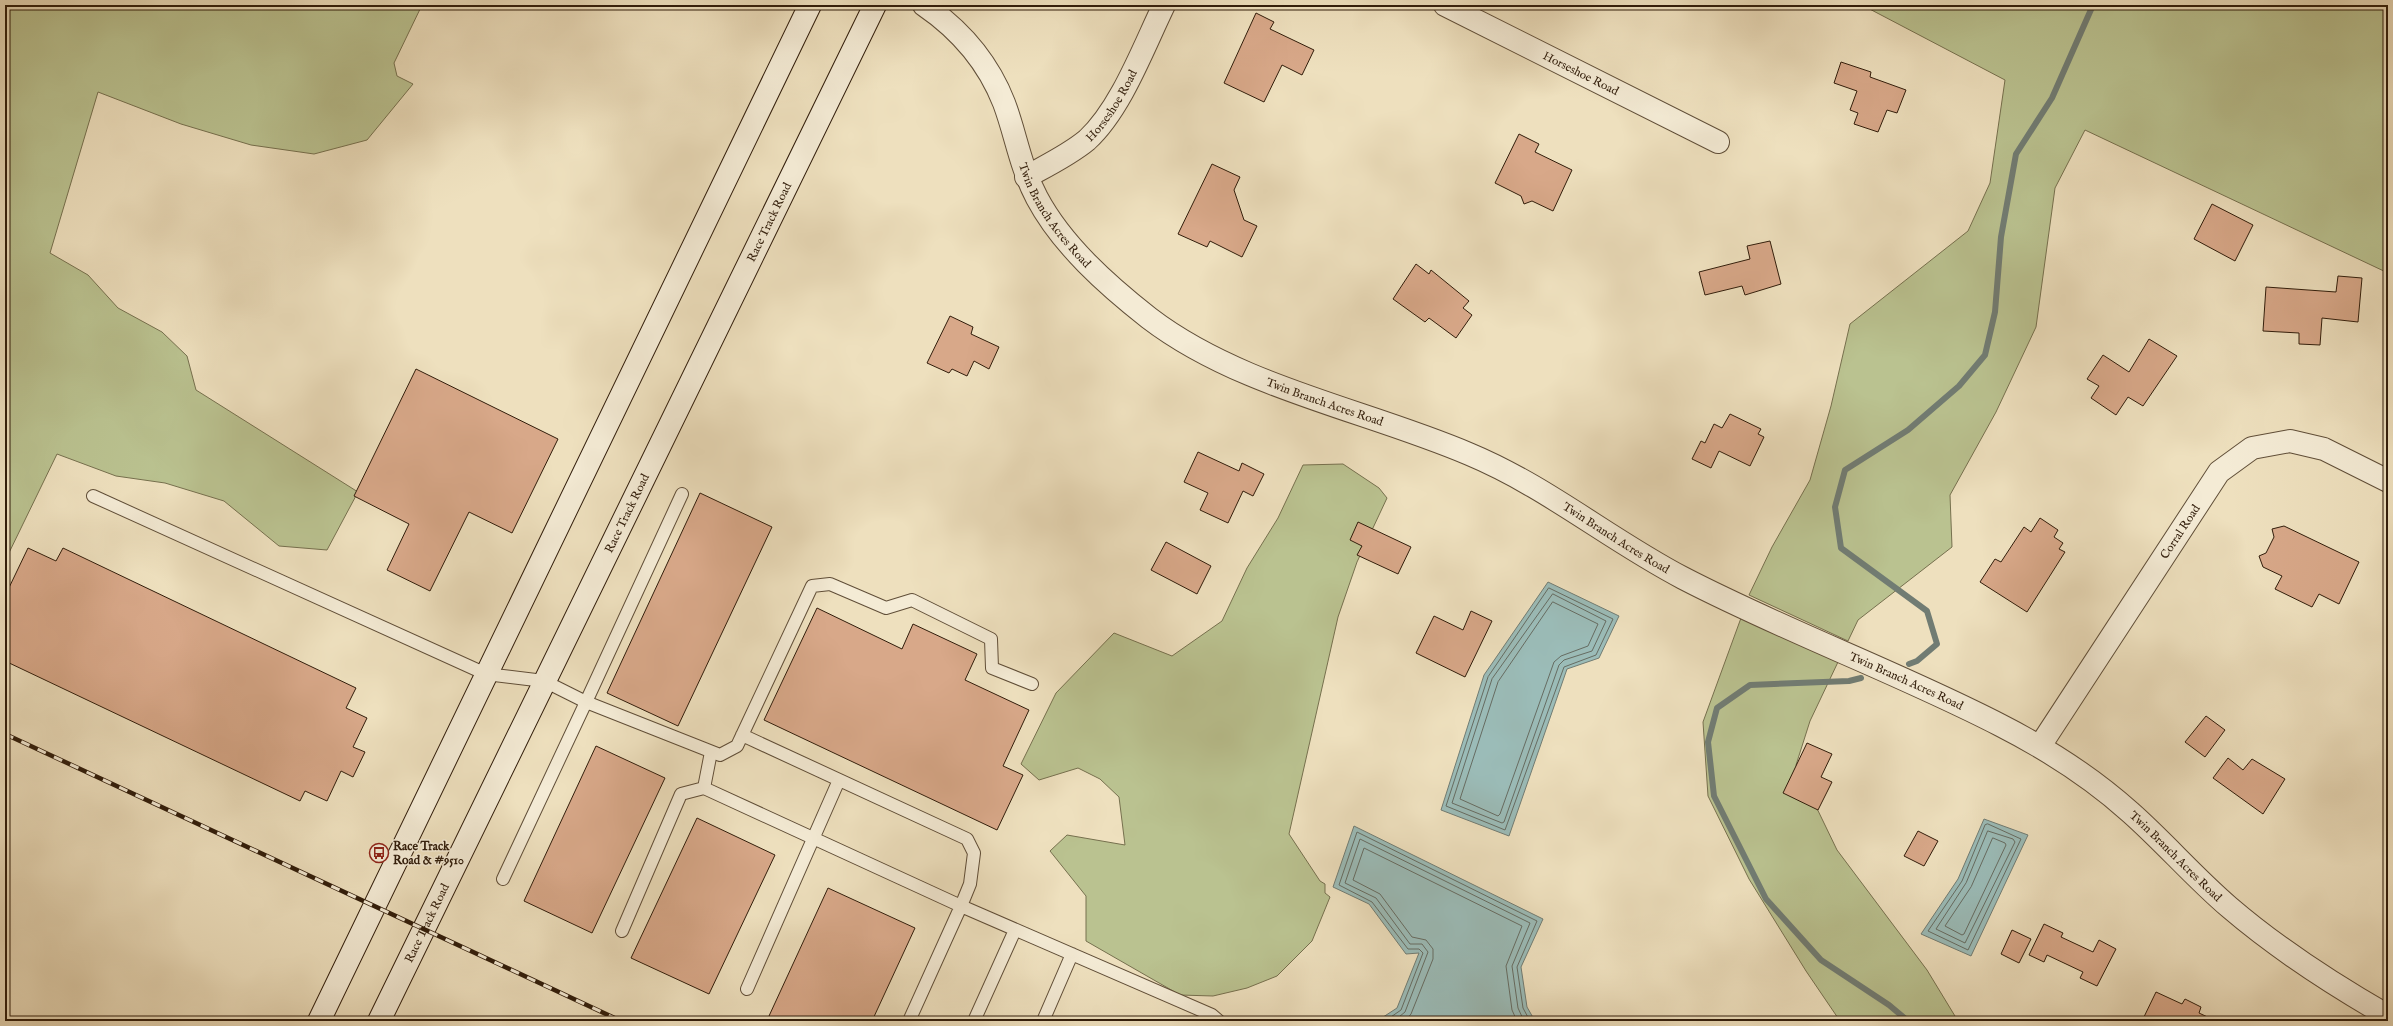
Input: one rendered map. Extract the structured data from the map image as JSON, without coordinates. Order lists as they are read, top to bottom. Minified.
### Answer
{"streets":{"street":["Horseshoe Road","Twin Branch Acres Road","Race Track Road","Corral Road"]},"crossings":[["Horseshoe Road","Twin Branch Acres Road"],["Twin Branch Acres Road","Corral Road"]],"places":{"bus stop":["Race Track Road & #9510"]}}
